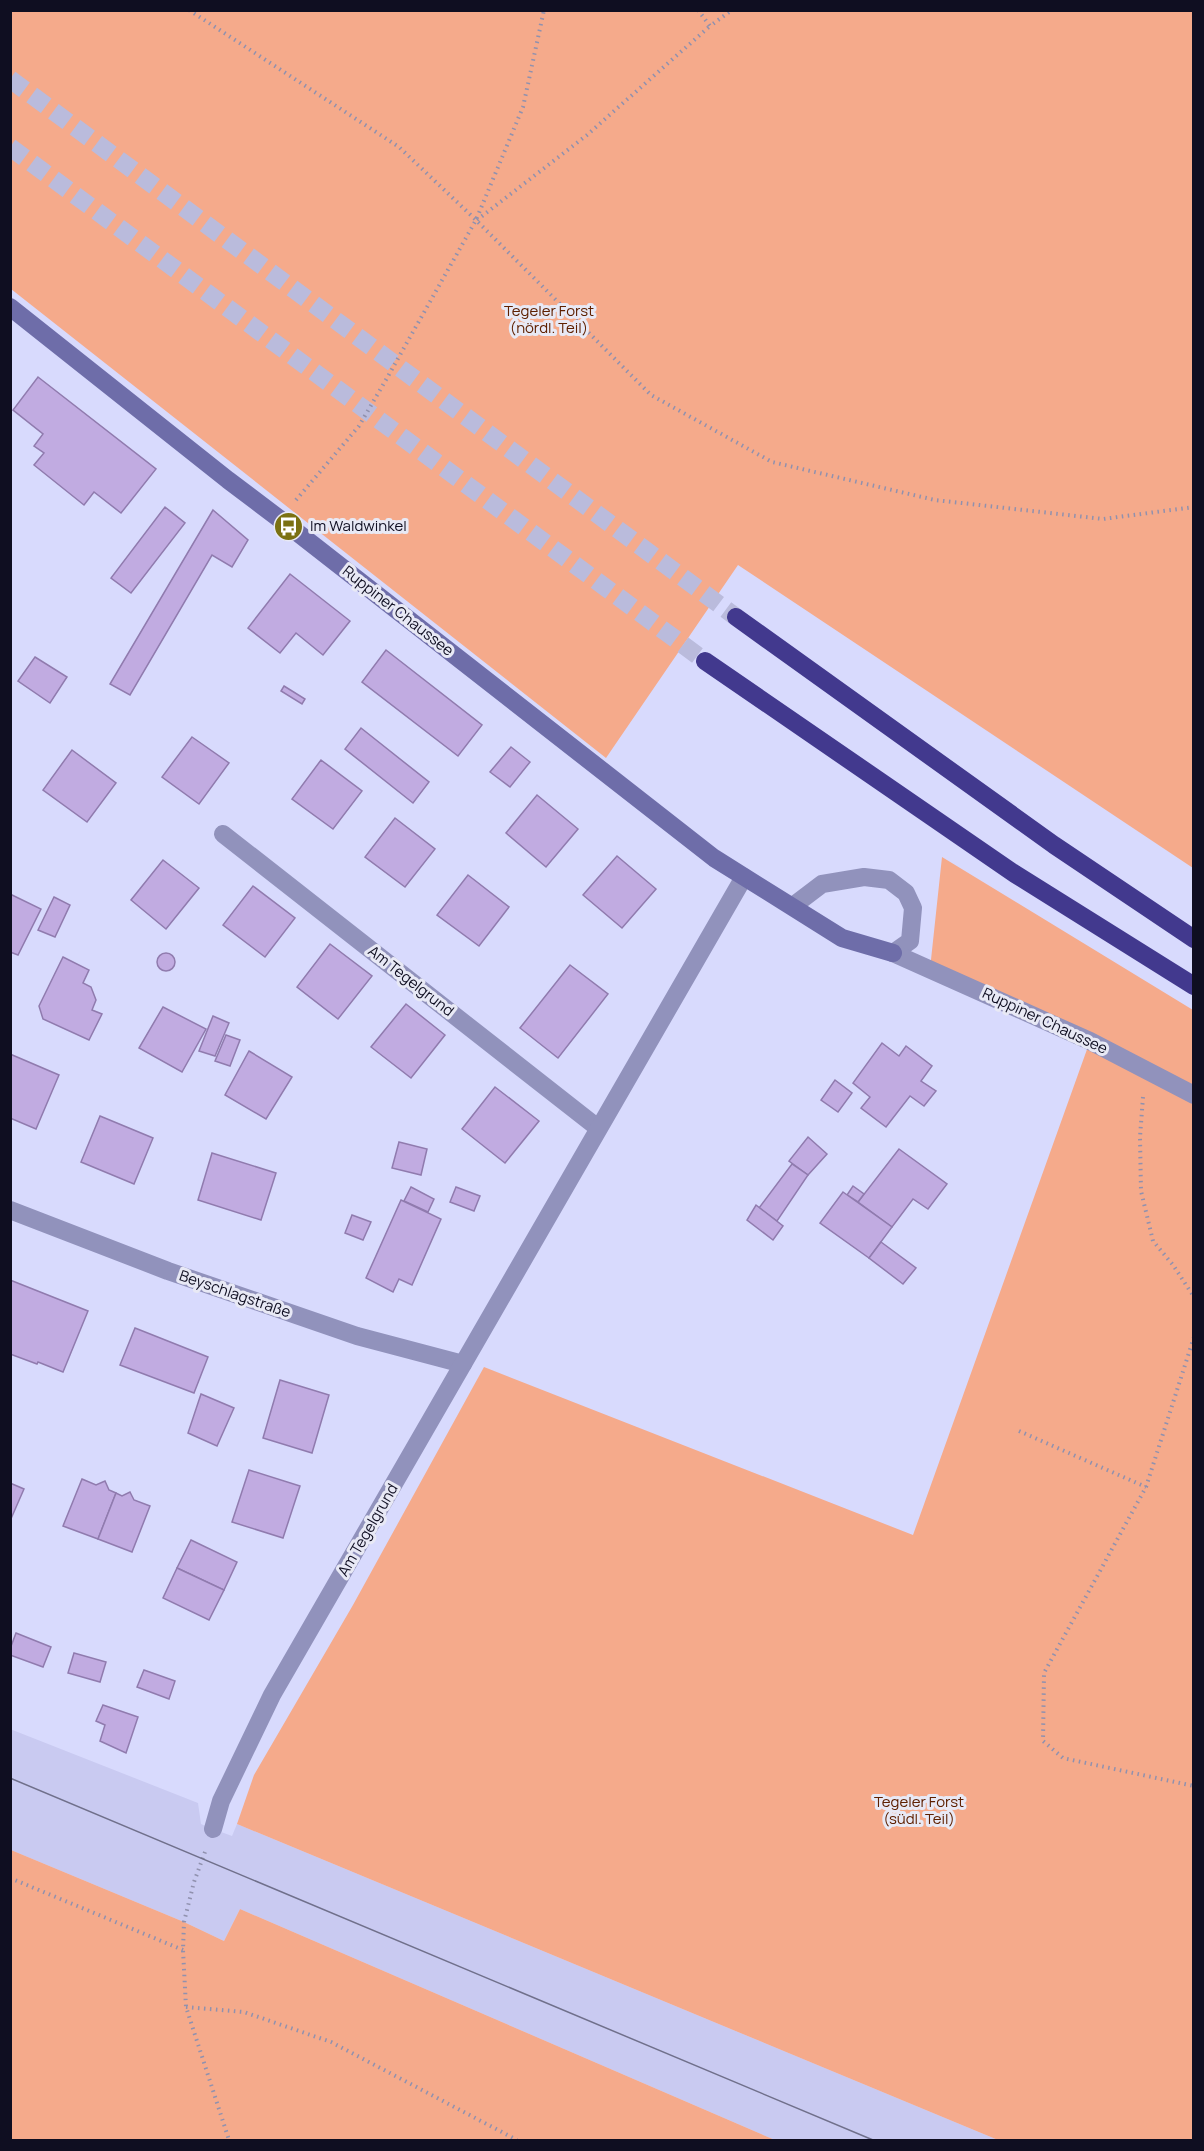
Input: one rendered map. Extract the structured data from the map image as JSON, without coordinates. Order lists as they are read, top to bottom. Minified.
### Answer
{"streets":{"street":["Ruppiner Chaussee","Am Tegelgrund","Beyschlagstraße"]},"crossings":[["Ruppiner Chaussee","Am Tegelgrund"],["Am Tegelgrund","Beyschlagstraße"]],"parks":["Tegeler Forst (nördl. Teil)","Tegeler Forst (südl. Teil)"],"places":{"bus stop":["Im Waldwinkel"]}}
